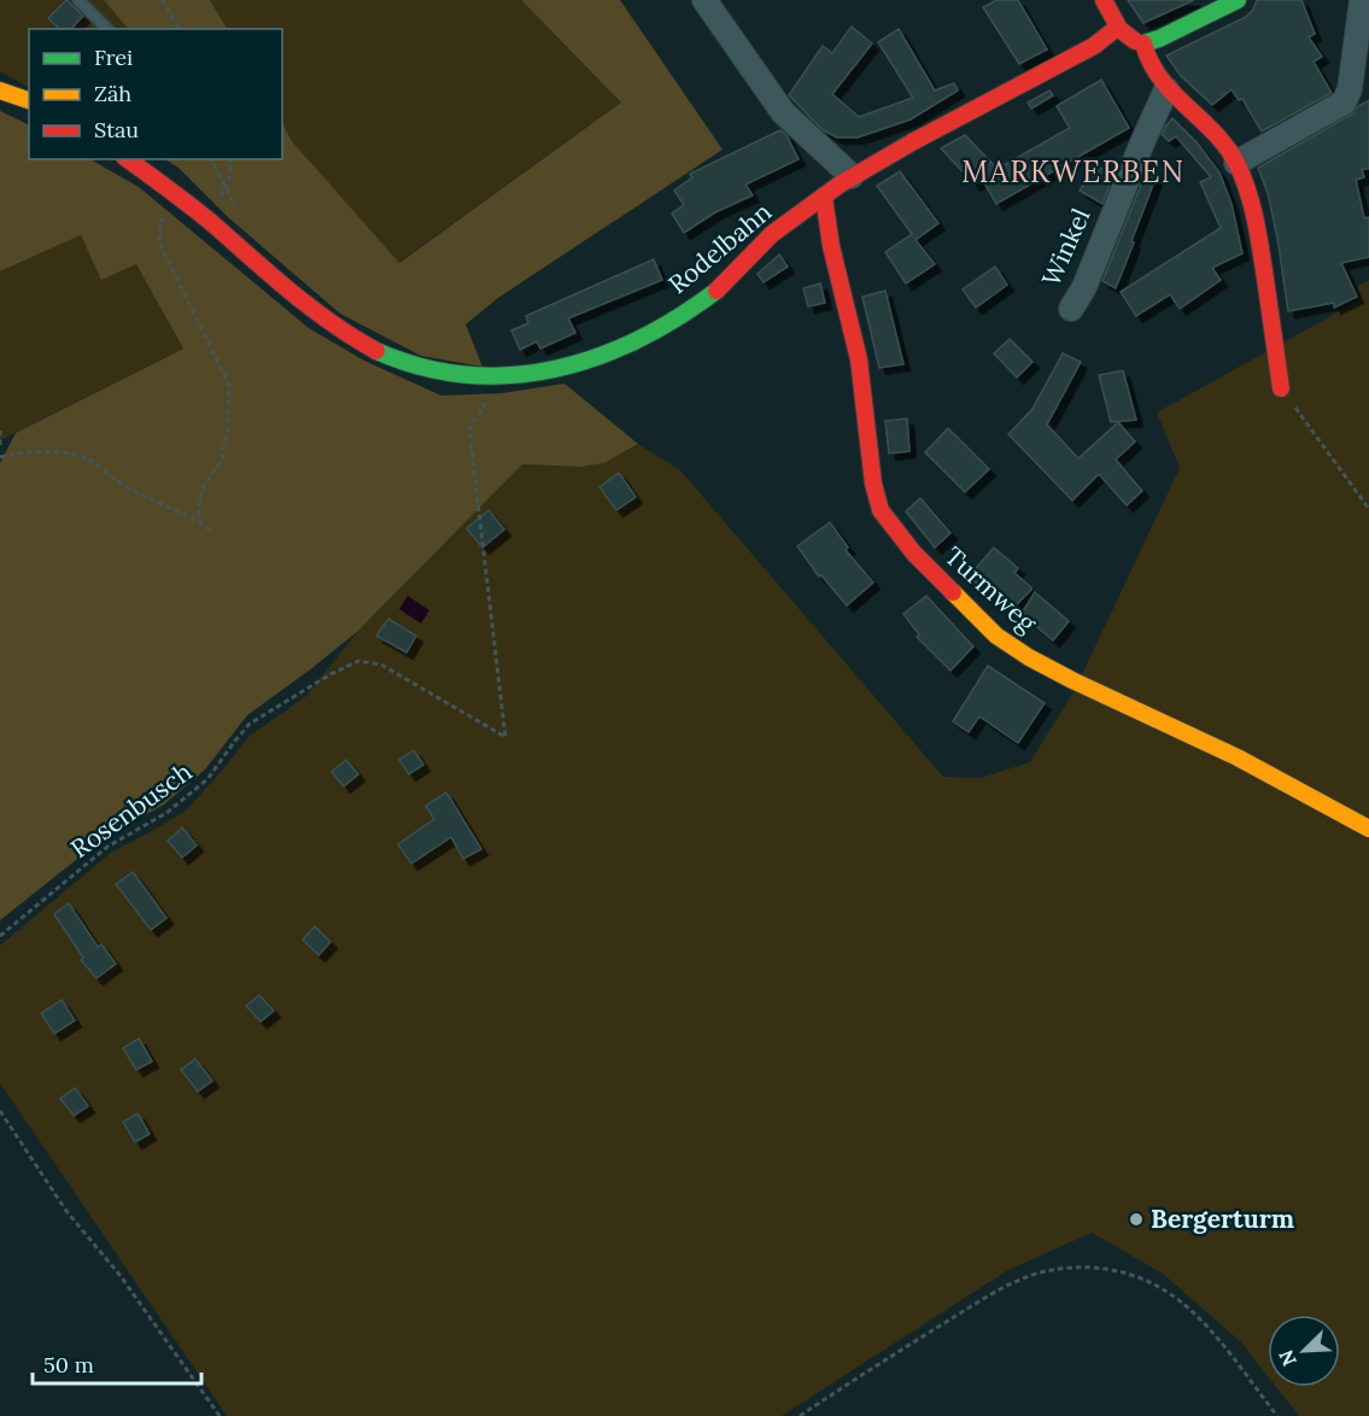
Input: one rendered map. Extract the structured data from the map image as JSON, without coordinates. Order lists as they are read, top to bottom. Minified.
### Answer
{"streets":{"street":["Winkel","Rodelbahn","Turmweg"],"path":["Rosenbusch"]},"crossings":[["Rodelbahn","Turmweg"],["Rodelbahn","Rosenbusch"]],"districts":["MARKWERBEN"],"places":["Bergerturm"],"legend":["Frei","Zäh","Stau"],"scale_bar":"50 m","north":"bottom left"}
